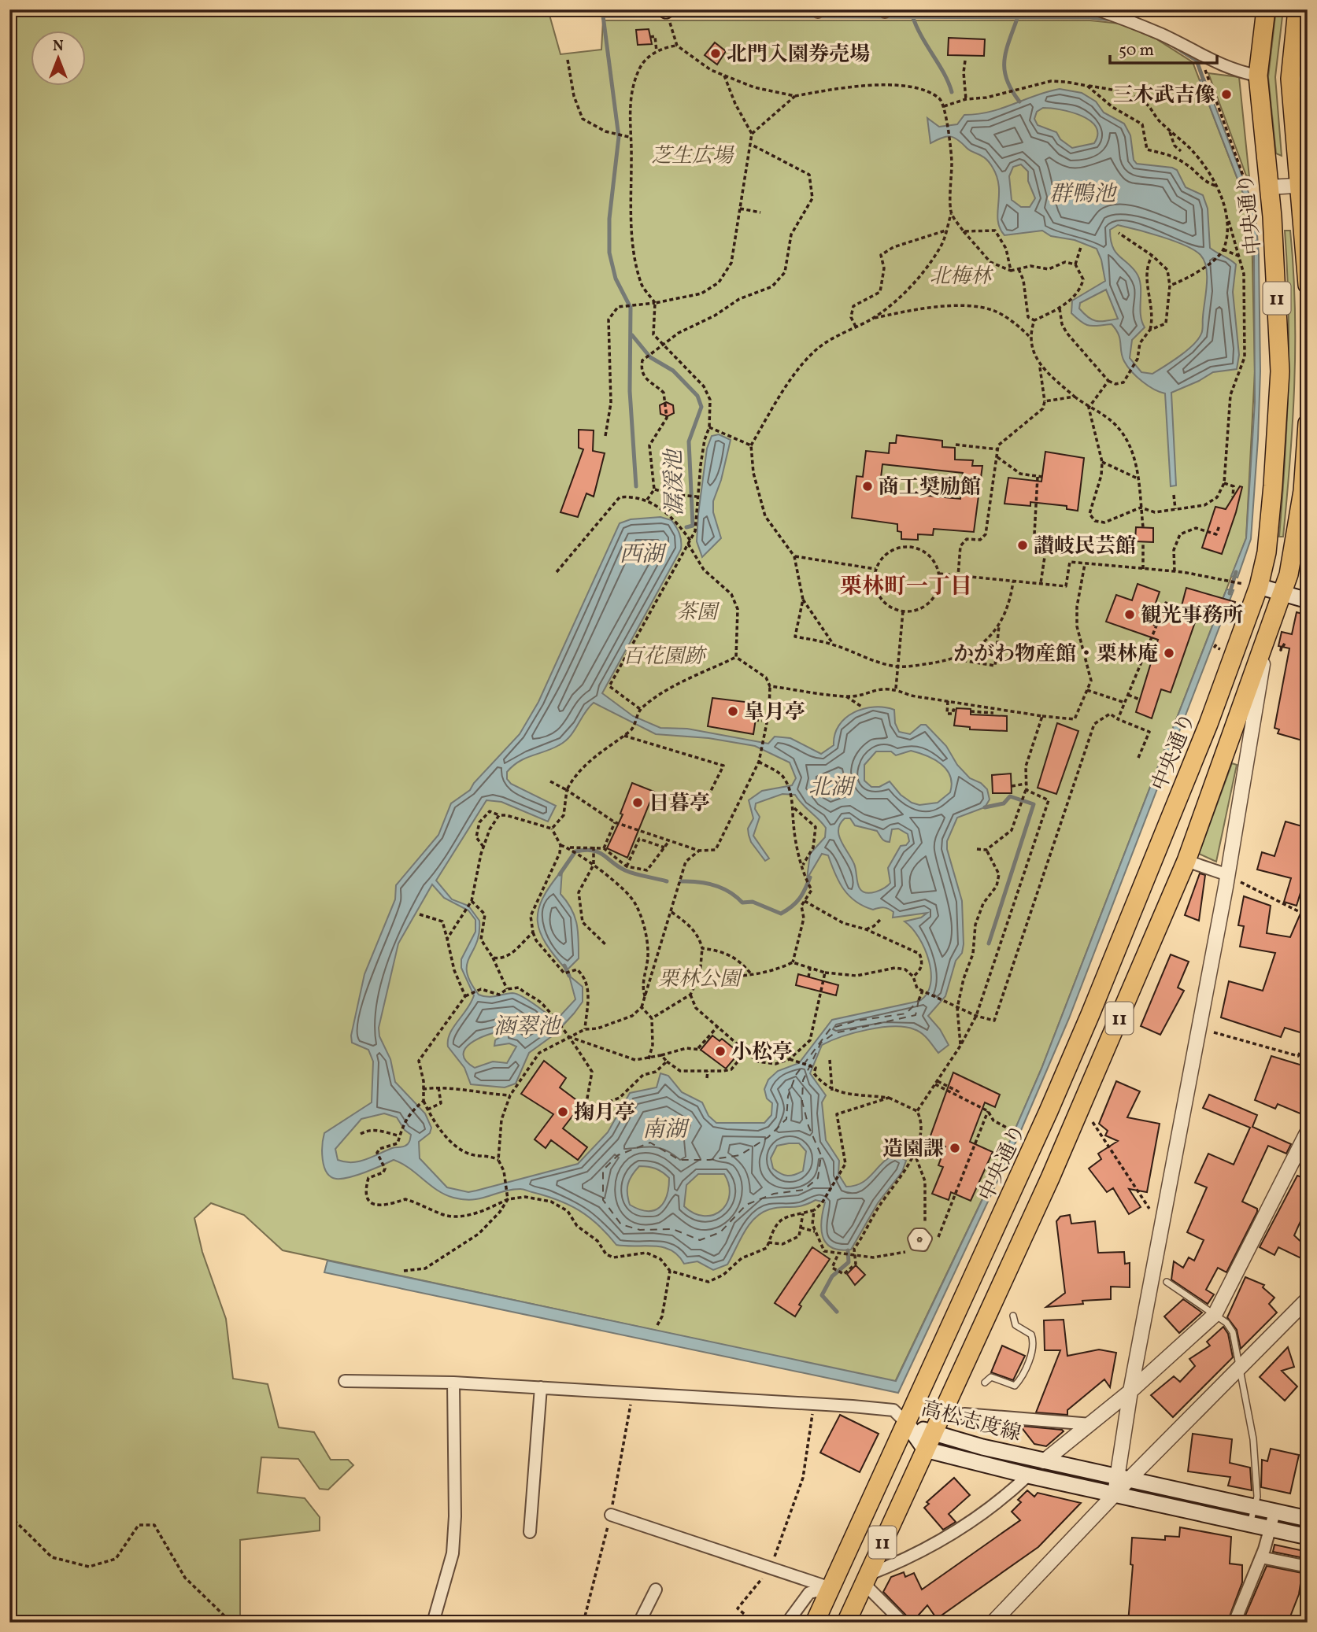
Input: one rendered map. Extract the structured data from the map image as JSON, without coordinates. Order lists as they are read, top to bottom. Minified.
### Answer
{"streets":{"highway":["中央通り","11"],"main road":["高松志度線"]},"crossings":[["中央通り","11"],["中央通り","高松志度線"],["11","高松志度線"]],"districts":["栗林町一丁目"],"water":["群鴨池","潺湲池","西湖","北湖","涵翠池","南湖"],"parks":["芝生広場","北梅林","茶園","百花園跡","栗林公園"],"places":["北門入園券売場","三木武吉像","商工奨励館","讃岐民芸館","観光事務所","かがわ物産館・栗林庵","皐月亭","日暮亭","小松亭","掬月亭","造園課"],"scale_bar":"50 m","north":"top"}
